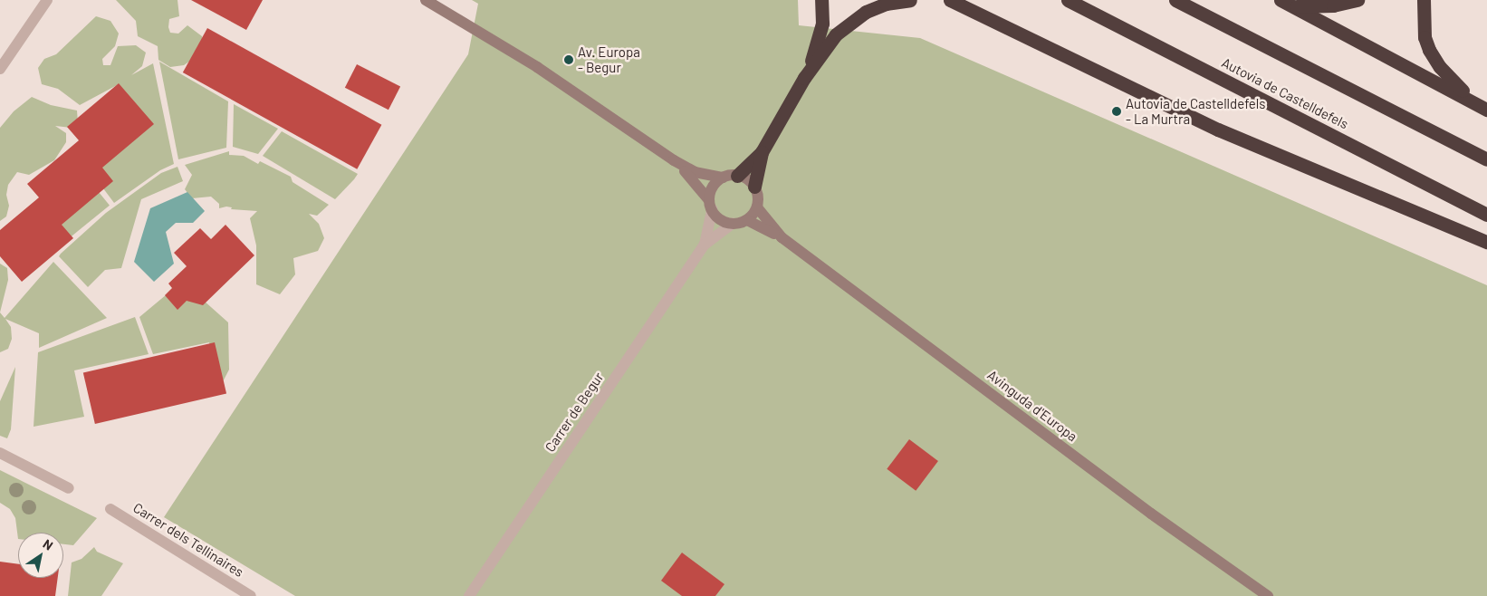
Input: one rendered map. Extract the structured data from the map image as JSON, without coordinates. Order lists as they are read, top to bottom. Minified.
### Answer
{"streets":{"highway":["Autovia de Castelldefels"],"street":["Avinguda d'Europa","Carrer de Begur","Carrer dels Tellinaires"]},"crossings":[["Avinguda d'Europa","Carrer de Begur"]],"places":["Av. Europa - Begur","Autovia de Castelldefels - La Murtra"],"north":"top right"}
